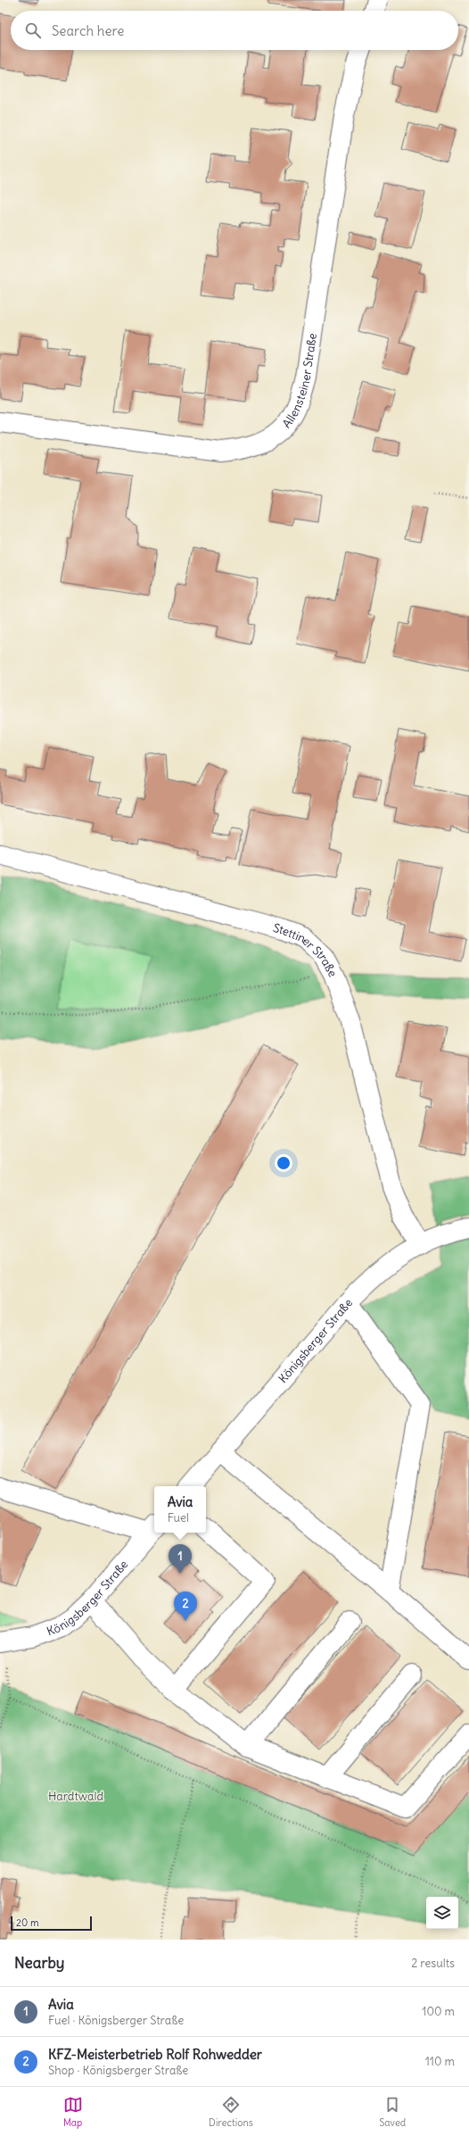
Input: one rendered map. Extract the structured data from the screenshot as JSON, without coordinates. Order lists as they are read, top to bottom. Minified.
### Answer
{"streets":{"street":["Allensteiner Straße","Stettiner Straße","Königsberger Straße"]},"crossings":[["Stettiner Straße","Königsberger Straße"]],"parks":["Hardtwald"],"scale_bar":"20 m","page":{"search":"Search here","popup":["Avia","Fuel"],"pins":["1","2"],"scale":"20 m","heading":["Nearby","2 results"],"list":[{"mark":"1","name":"Avia","note":"Fuel · Königsberger Straße","value":"100 m"},{"mark":"2","name":"KFZ-Meisterbetrieb Rolf Rohwedder","note":"Shop · Königsberger Straße","value":"110 m"}],"nav":["Map","Directions","Saved"]}}
